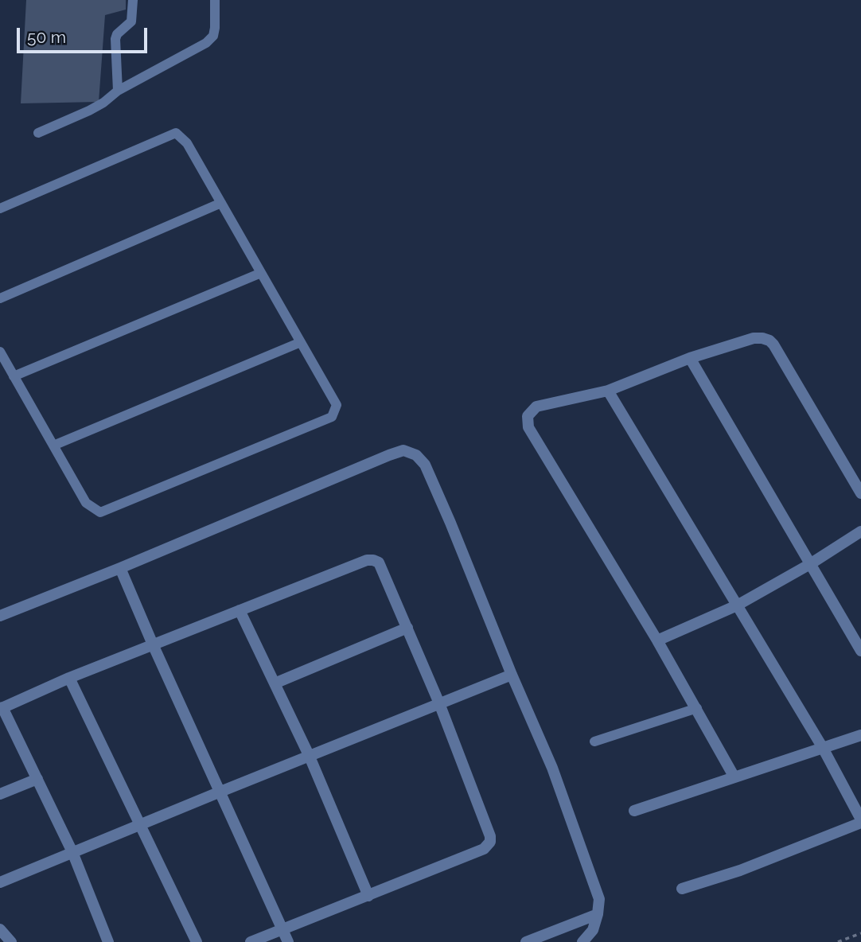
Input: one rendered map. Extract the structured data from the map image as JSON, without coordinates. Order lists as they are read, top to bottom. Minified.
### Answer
{"scale_bar":"50 m"}
